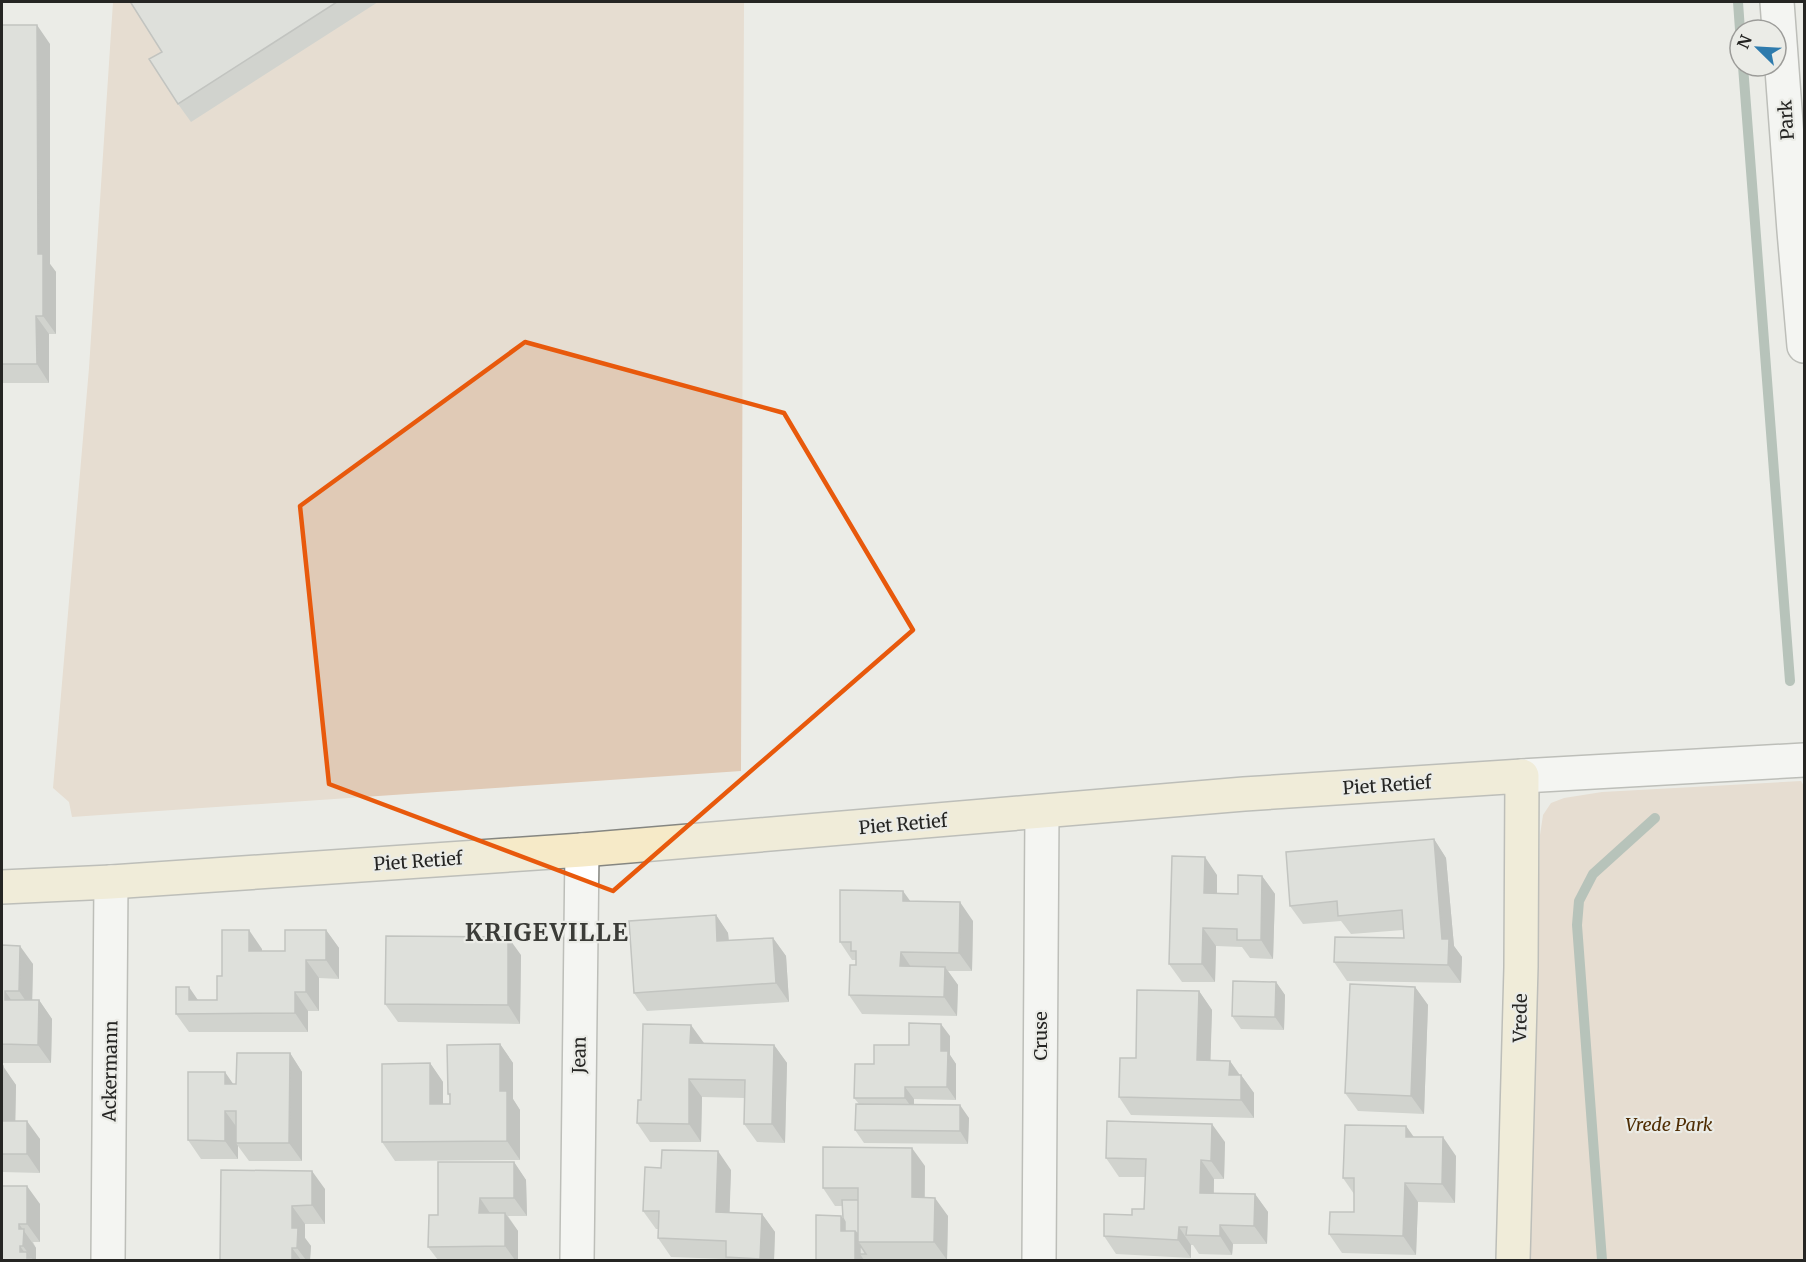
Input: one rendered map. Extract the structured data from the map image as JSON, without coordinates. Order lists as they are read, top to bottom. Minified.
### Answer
{"streets":{"street":["Park","Piet Retief","Vrede","Cruse","Jean","Ackermann"]},"crossings":[["Piet Retief","Vrede"],["Piet Retief","Cruse"],["Piet Retief","Jean"],["Piet Retief","Ackermann"]],"districts":["KRIGEVILLE"],"parks":["Vrede Park"],"north":"top left"}
